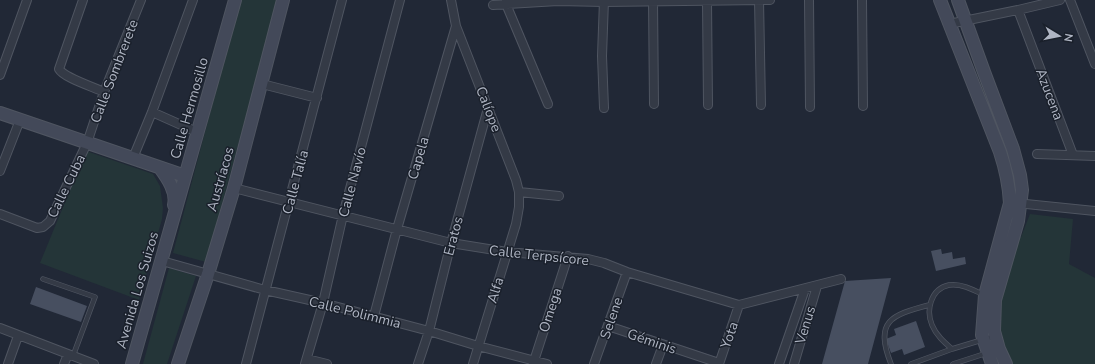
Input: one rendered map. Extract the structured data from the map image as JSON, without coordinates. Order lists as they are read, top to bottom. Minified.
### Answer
{"streets":{"street":["Calle Sombrerete","Azucena","Calle Hermosillo","Calíope","Capela","Austríacos","Calle Talía","Calle Navío","Calle Cuba","Eratos","Calle Terpsícore","Avenida Los Suizos","Alfa","Omega","Calle Polimmia","Selene","Venus","Yota","Géminis"]},"crossings":[["Calle Sombrerete","Calle Cuba"],["Calle Hermosillo","Avenida Los Suizos"],["Calíope","Capela"],["Calíope","Eratos"],["Calíope","Alfa"],["Capela","Calle Terpsícore"],["Capela","Calle Polimmia"],["Austríacos","Calle Terpsícore"],["Austríacos","Calle Polimmia"],["Calle Talía","Calle Terpsícore"],["Calle Talía","Calle Polimmia"],["Calle Navío","Calle Terpsícore"],["Calle Navío","Calle Polimmia"],["Eratos","Calle Terpsícore"],["Eratos","Calle Polimmia"],["Calle Terpsícore","Alfa"],["Calle Terpsícore","Omega"],["Calle Terpsícore","Selene"],["Calle Terpsícore","Yota"],["Avenida Los Suizos","Calle Polimmia"],["Alfa","Calle Polimmia"],["Omega","Calle Polimmia"],["Selene","Géminis"],["Yota","Géminis"]],"north":"right"}
